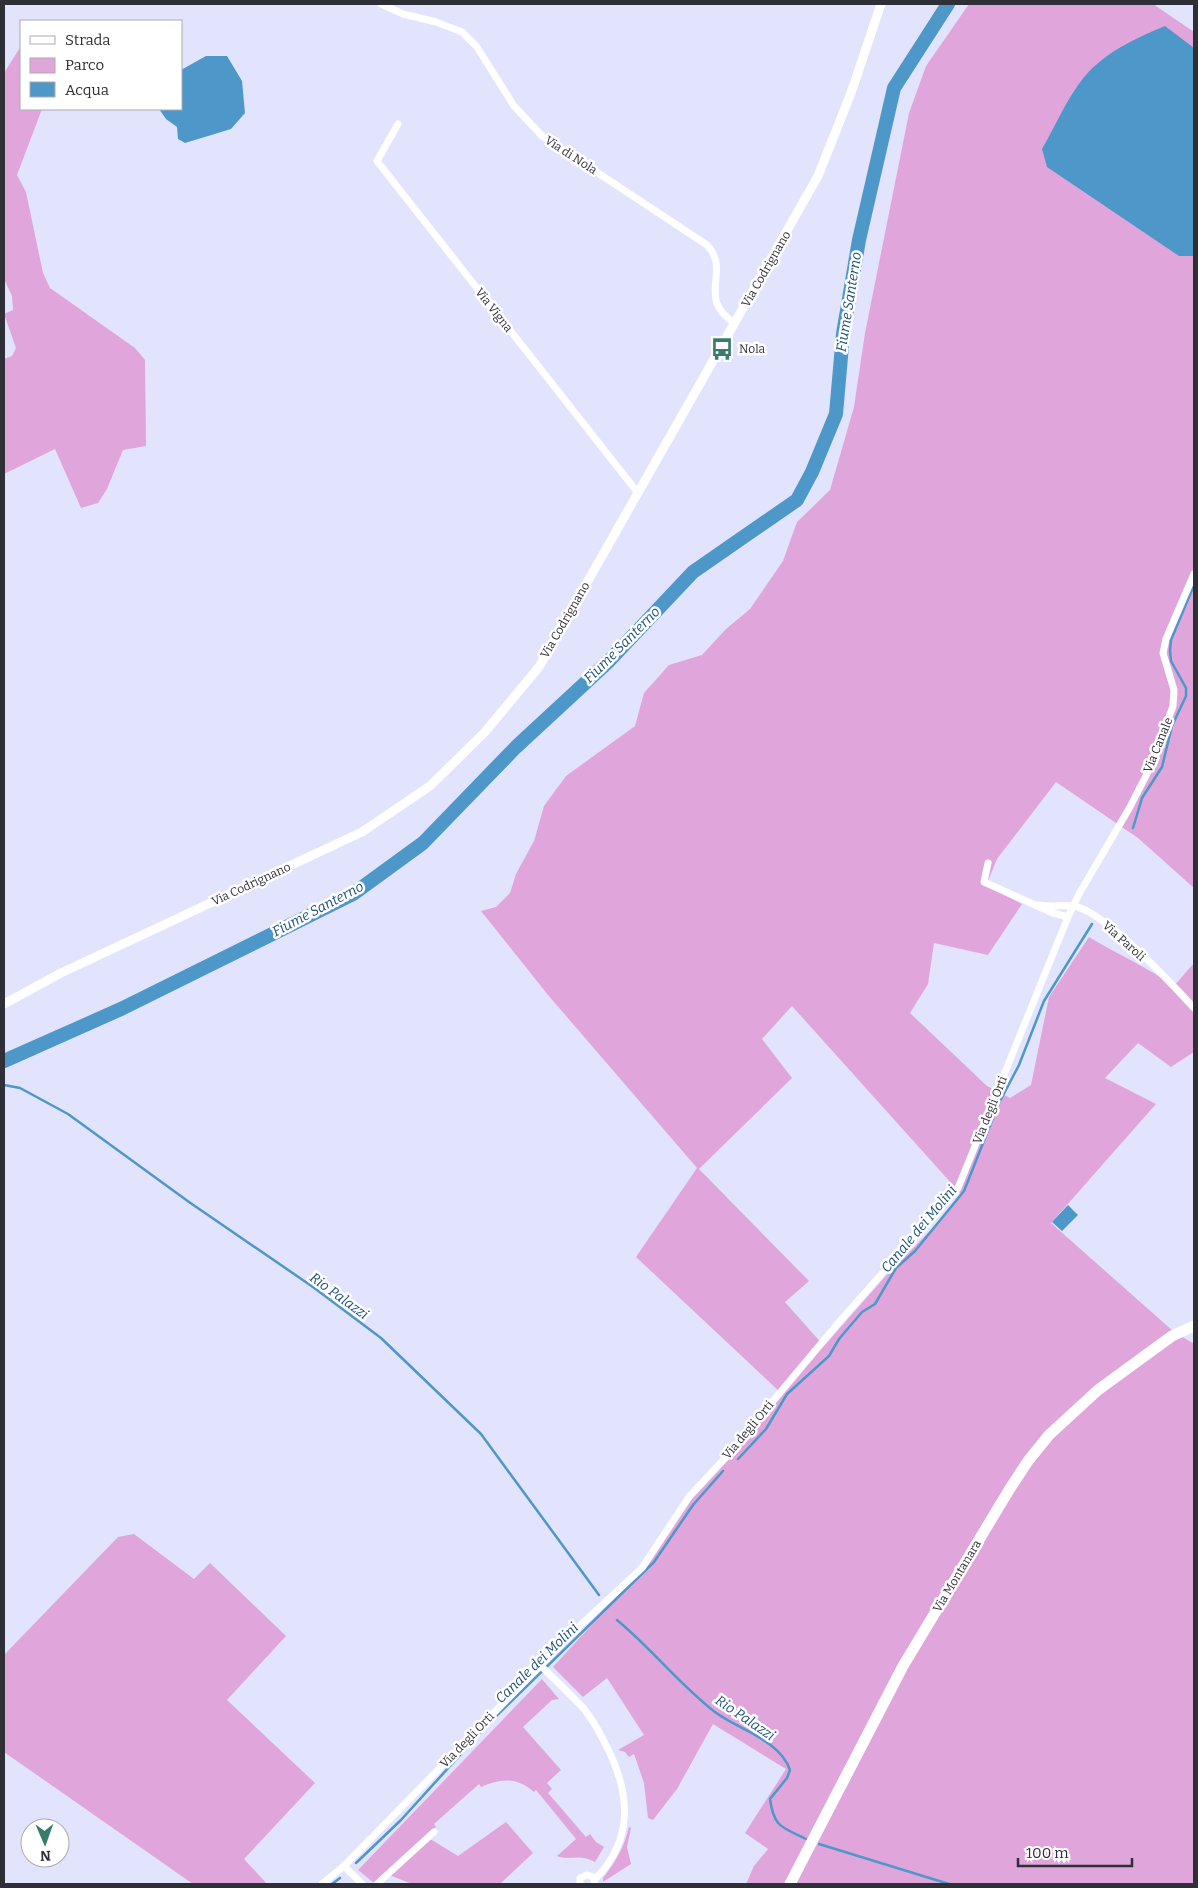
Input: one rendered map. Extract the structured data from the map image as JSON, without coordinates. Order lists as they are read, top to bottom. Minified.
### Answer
{"streets":{"main road":["Via Montanara"],"street":["Via di Nola","Via Codrignano","Via Vigna","Via Canale","Via Paroli","Via degli Orti"]},"crossings":[["Via di Nola","Via Codrignano"],["Via Codrignano","Via Vigna"],["Via Canale","Via Paroli"],["Via Canale","Via degli Orti"],["Via Paroli","Via degli Orti"]],"water":["Fiume Santerno","Canale dei Molini","Rio Palazzi"],"places":{"bus stop":["Nola"]},"legend":["Strada","Parco","Acqua"],"scale_bar":"100 m","north":"bottom"}
